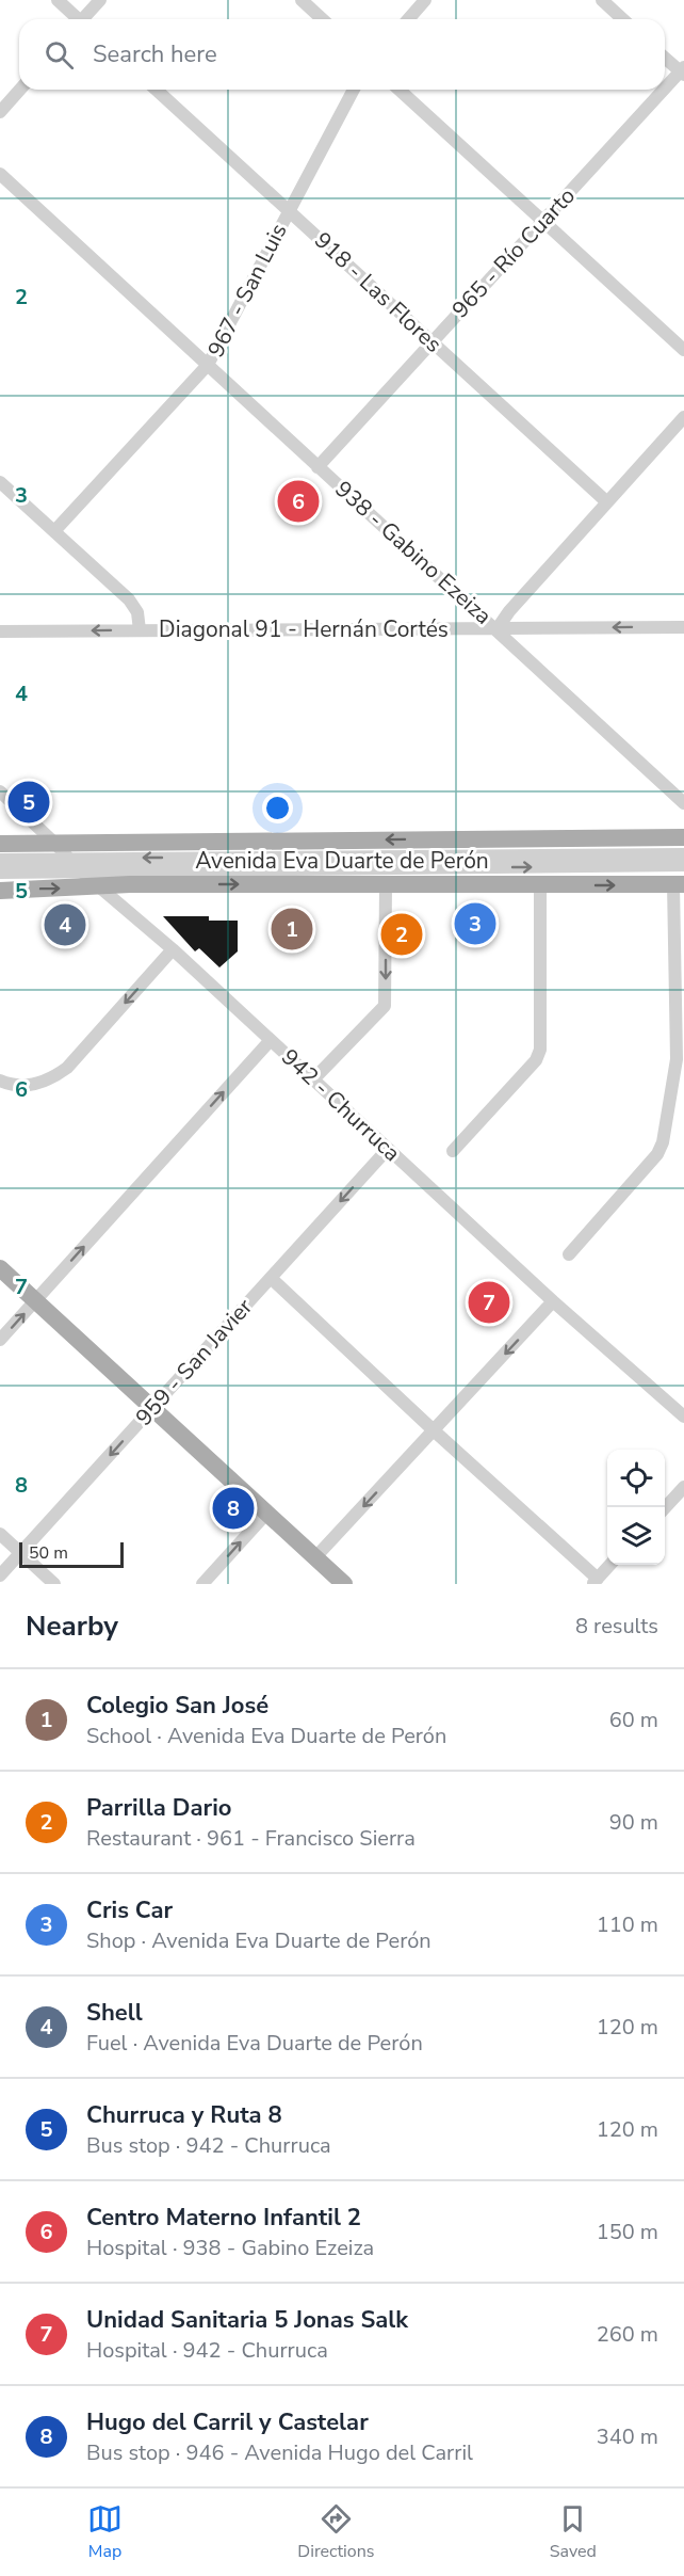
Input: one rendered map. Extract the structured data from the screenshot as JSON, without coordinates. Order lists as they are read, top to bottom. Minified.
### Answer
{"streets":{"main road":["Avenida Eva Duarte de Perón"],"street":["965 - Río Cuarto","967 - San Luis","918 - Las Flores","938 - Gabino Ezeiza","Diagonal 91 - Hernán Cortés","942 - Churruca","959 - San Javier"]},"crossings":[["965 - Río Cuarto","918 - Las Flores"],["965 - Río Cuarto","938 - Gabino Ezeiza"],["967 - San Luis","918 - Las Flores"],["967 - San Luis","938 - Gabino Ezeiza"],["938 - Gabino Ezeiza","Diagonal 91 - Hernán Cortés"],["Avenida Eva Duarte de Perón","942 - Churruca"],["942 - Churruca","959 - San Javier"]],"one_way":["Diagonal 91 - Hernán Cortés","959 - San Javier"],"scale_bar":"50 m","page":{"search":"Search here","pins":["6","5","3","4","1","2","7","8"],"scale":"50 m","heading":["Nearby","8 results"],"list":[{"mark":"1","name":"Colegio San José","note":"School · Avenida Eva Duarte de Perón","value":"60 m"},{"mark":"2","name":"Parrilla Dario","note":"Restaurant · 961 - Francisco Sierra","value":"90 m"},{"mark":"3","name":"Cris Car","note":"Shop · Avenida Eva Duarte de Perón","value":"110 m"},{"mark":"4","name":"Shell","note":"Fuel · Avenida Eva Duarte de Perón","value":"120 m"},{"mark":"5","name":"Churruca y Ruta 8","note":"Bus stop · 942 - Churruca","value":"120 m"},{"mark":"6","name":"Centro Materno Infantil 2","note":"Hospital · 938 - Gabino Ezeiza","value":"150 m"},{"mark":"7","name":"Unidad Sanitaria 5 Jonas Salk","note":"Hospital · 942 - Churruca","value":"260 m"},{"mark":"8","name":"Hugo del Carril y Castelar","note":"Bus stop · 946 - Avenida Hugo del Carril","value":"340 m"}],"nav":["Map","Directions","Saved"]},"grid":{"rows":["2","3","4","5","6","7","8"]}}
